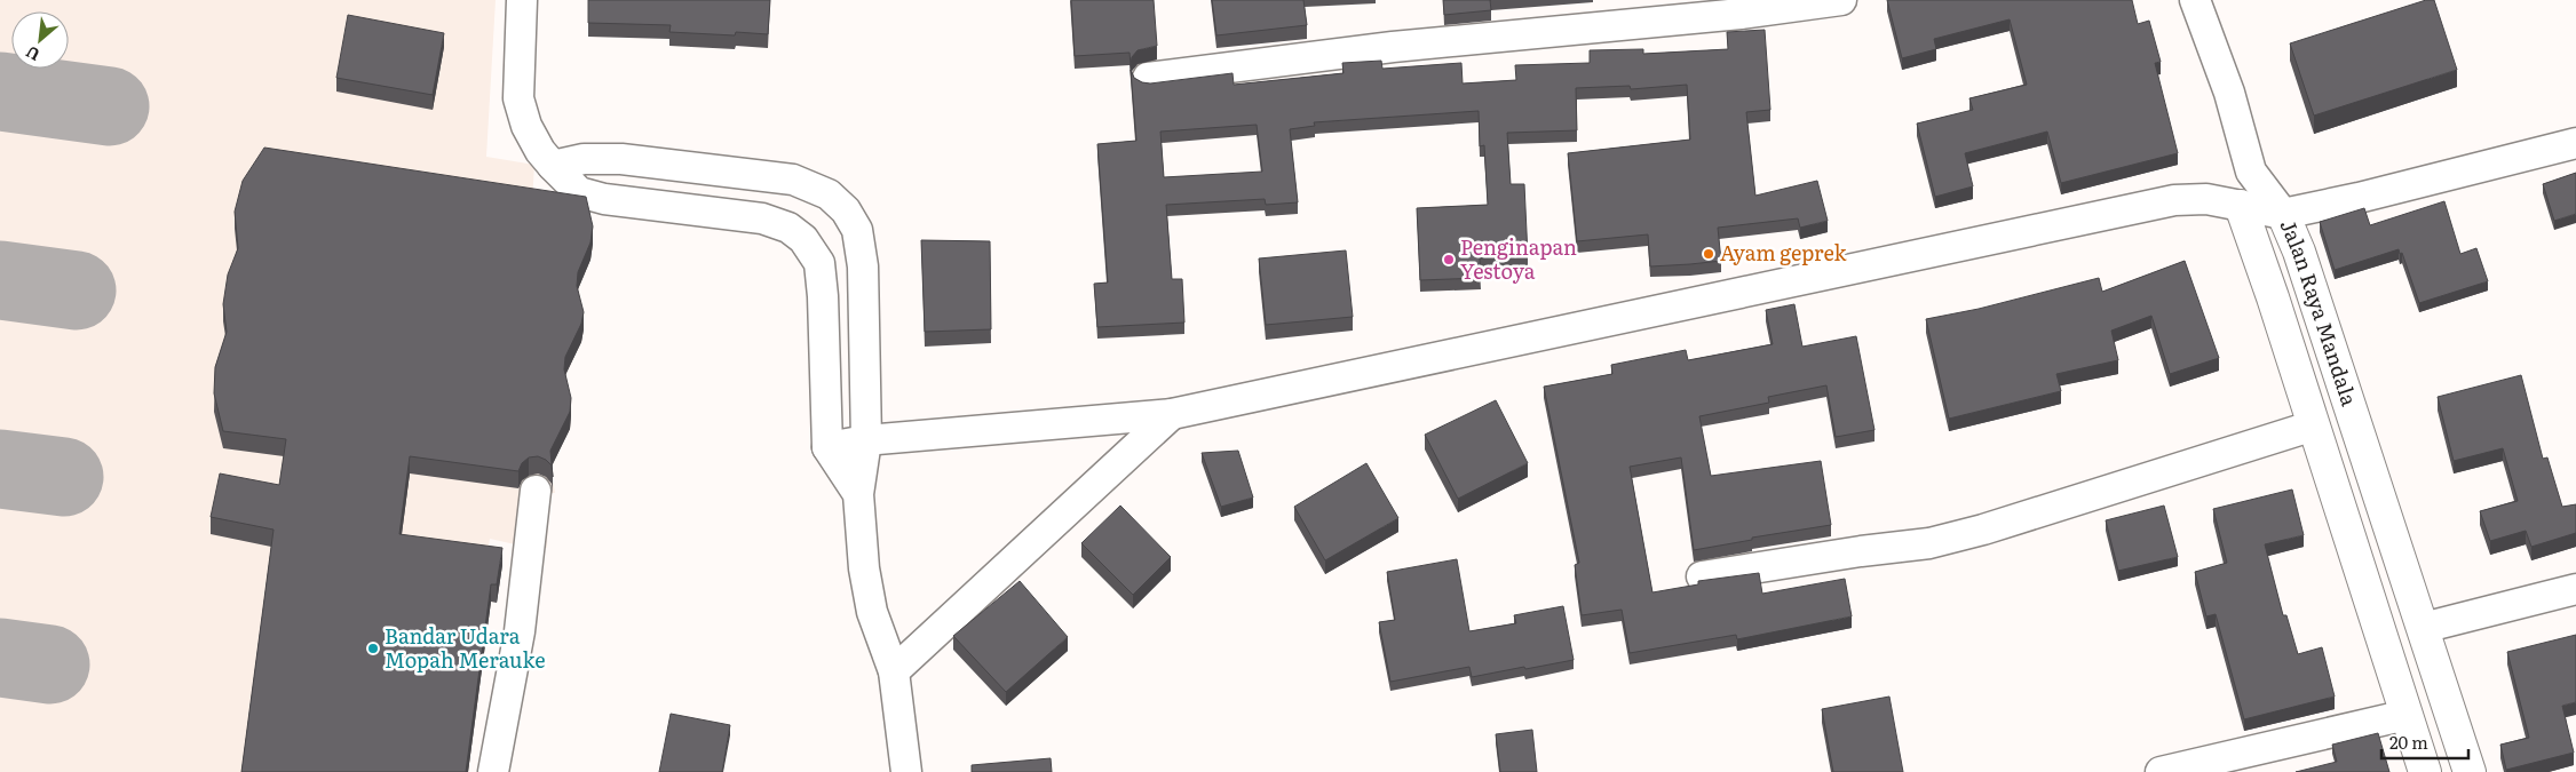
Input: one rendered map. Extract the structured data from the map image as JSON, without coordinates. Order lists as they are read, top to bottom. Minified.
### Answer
{"streets":{"highway":["Jalan Raya Mandala"]},"places":["Ayam geprek","Penginapan Yestoya","Bandar Udara Mopah Merauke"],"scale_bar":"20 m","north":"bottom left"}
